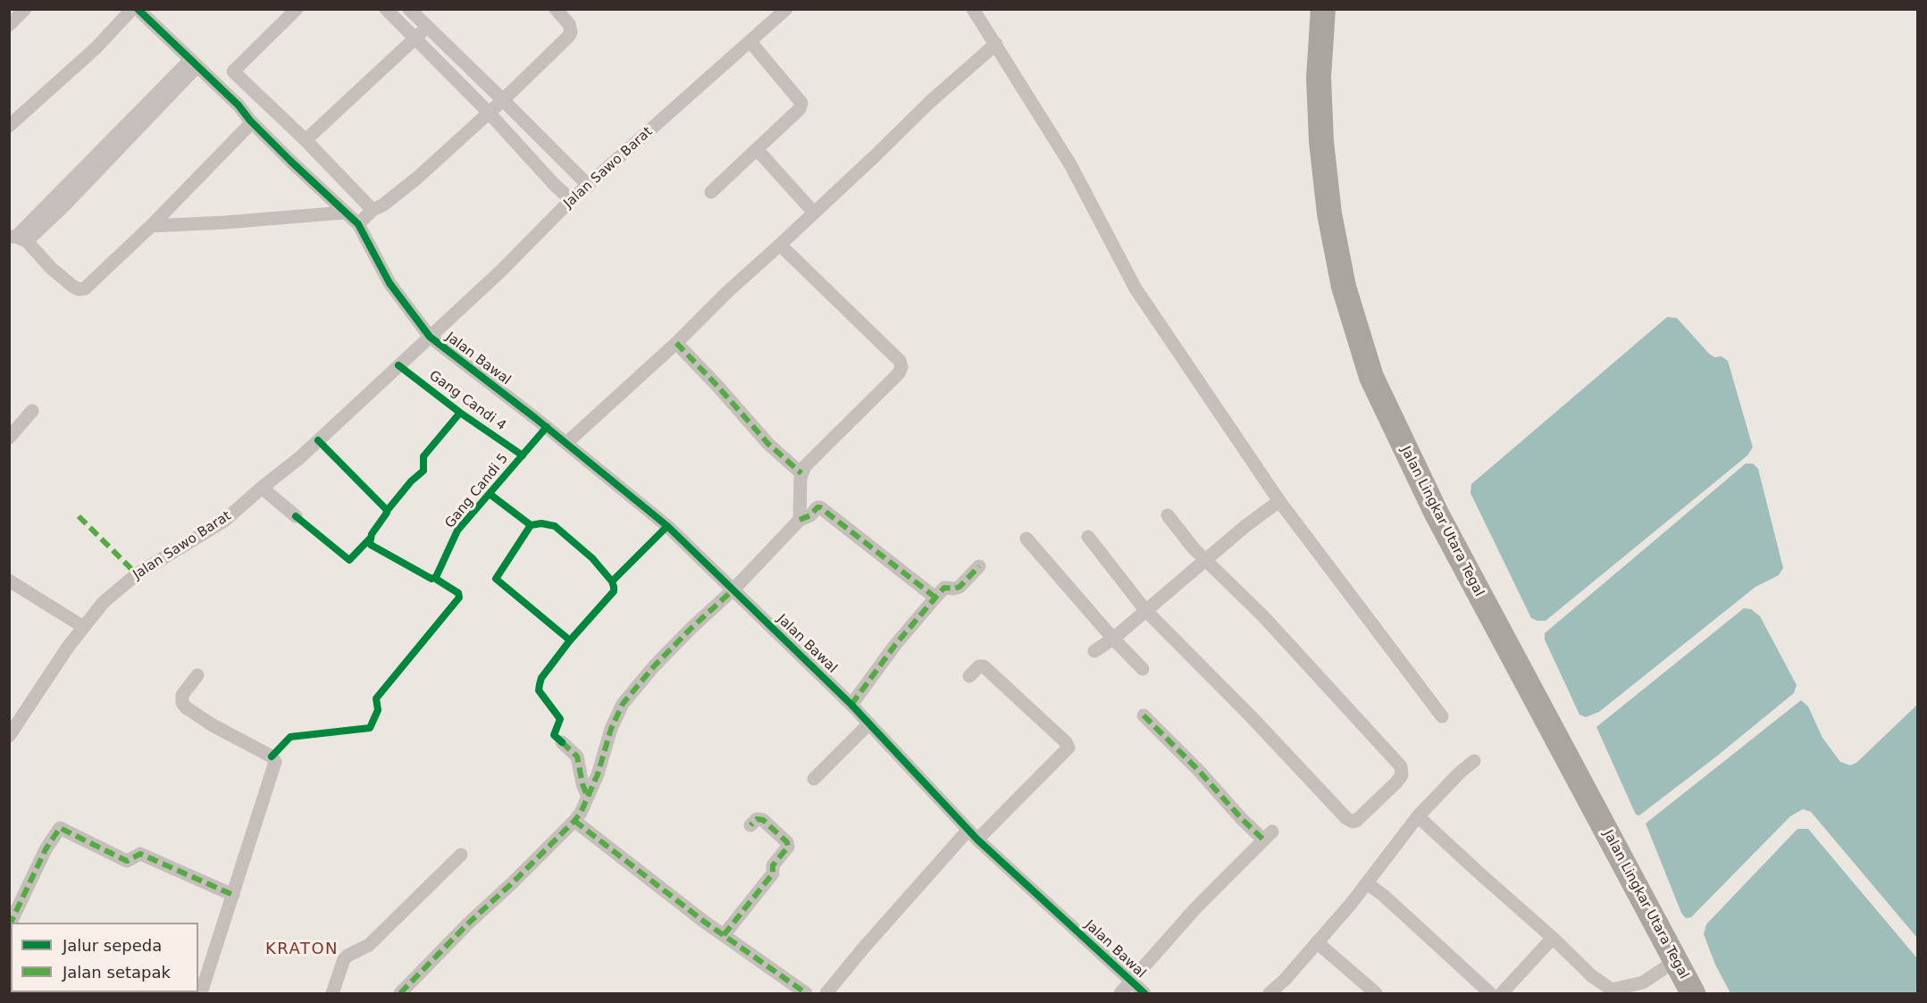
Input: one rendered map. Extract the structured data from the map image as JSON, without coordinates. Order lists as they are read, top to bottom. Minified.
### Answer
{"streets":{"highway":["Jalan Lingkar Utara Tegal"],"street":["Jalan Sawo Barat","Jalan Bawal"],"cycle path":["Gang Candi 4","Gang Candi 5"]},"crossings":[["Jalan Sawo Barat","Jalan Bawal"]],"districts":["KRATON"],"legend":["Jalur sepeda","Jalan setapak"]}
